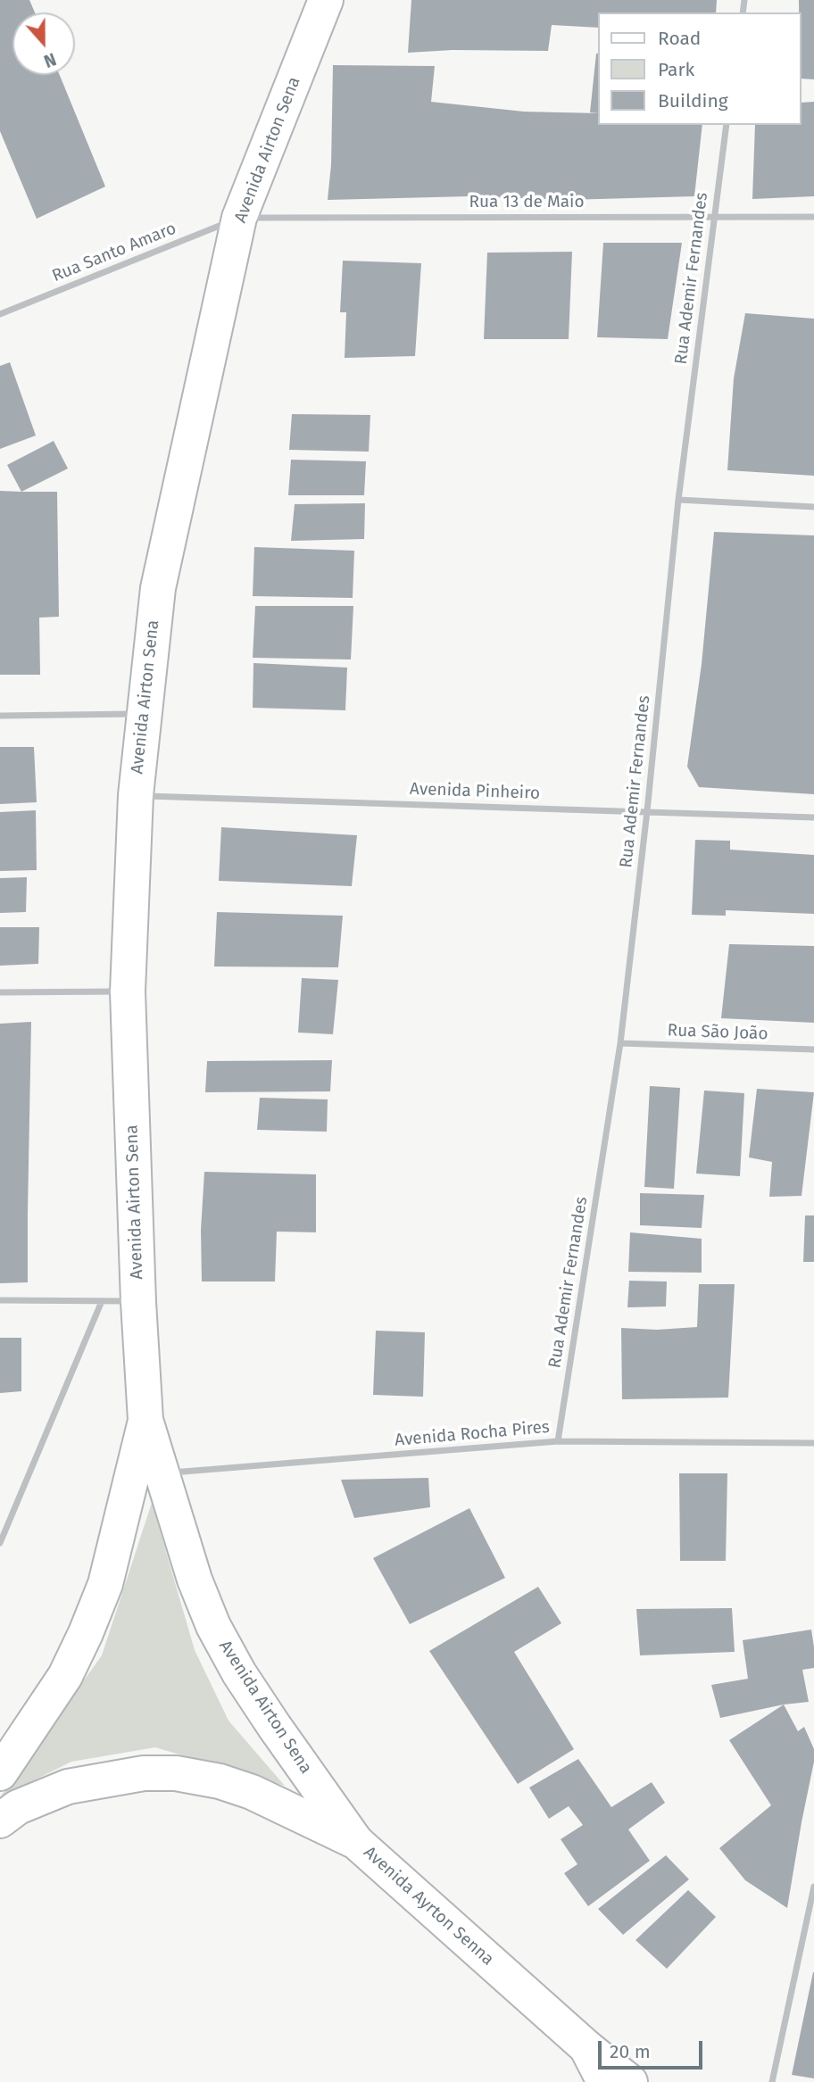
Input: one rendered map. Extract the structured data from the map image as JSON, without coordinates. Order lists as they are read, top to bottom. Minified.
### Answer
{"streets":{"main road":["Avenida Airton Sena","Avenida Ayrton Senna"],"street":["Rua 13 de Maio","Rua Santo Amaro","Rua Ademir Fernandes","Avenida Pinheiro","Rua São João","Avenida Rocha Pires"]},"crossings":[["Avenida Airton Sena","Rua 13 de Maio"],["Avenida Airton Sena","Rua Santo Amaro"],["Avenida Airton Sena","Avenida Pinheiro"],["Avenida Airton Sena","Avenida Rocha Pires"],["Avenida Airton Sena","Avenida Ayrton Senna"],["Rua 13 de Maio","Rua Santo Amaro"],["Rua 13 de Maio","Rua Ademir Fernandes"],["Rua Ademir Fernandes","Avenida Pinheiro"],["Rua Ademir Fernandes","Rua São João"],["Rua Ademir Fernandes","Avenida Rocha Pires"]],"legend":["Road","Park","Building"],"scale_bar":"20 m","north":"bottom"}
